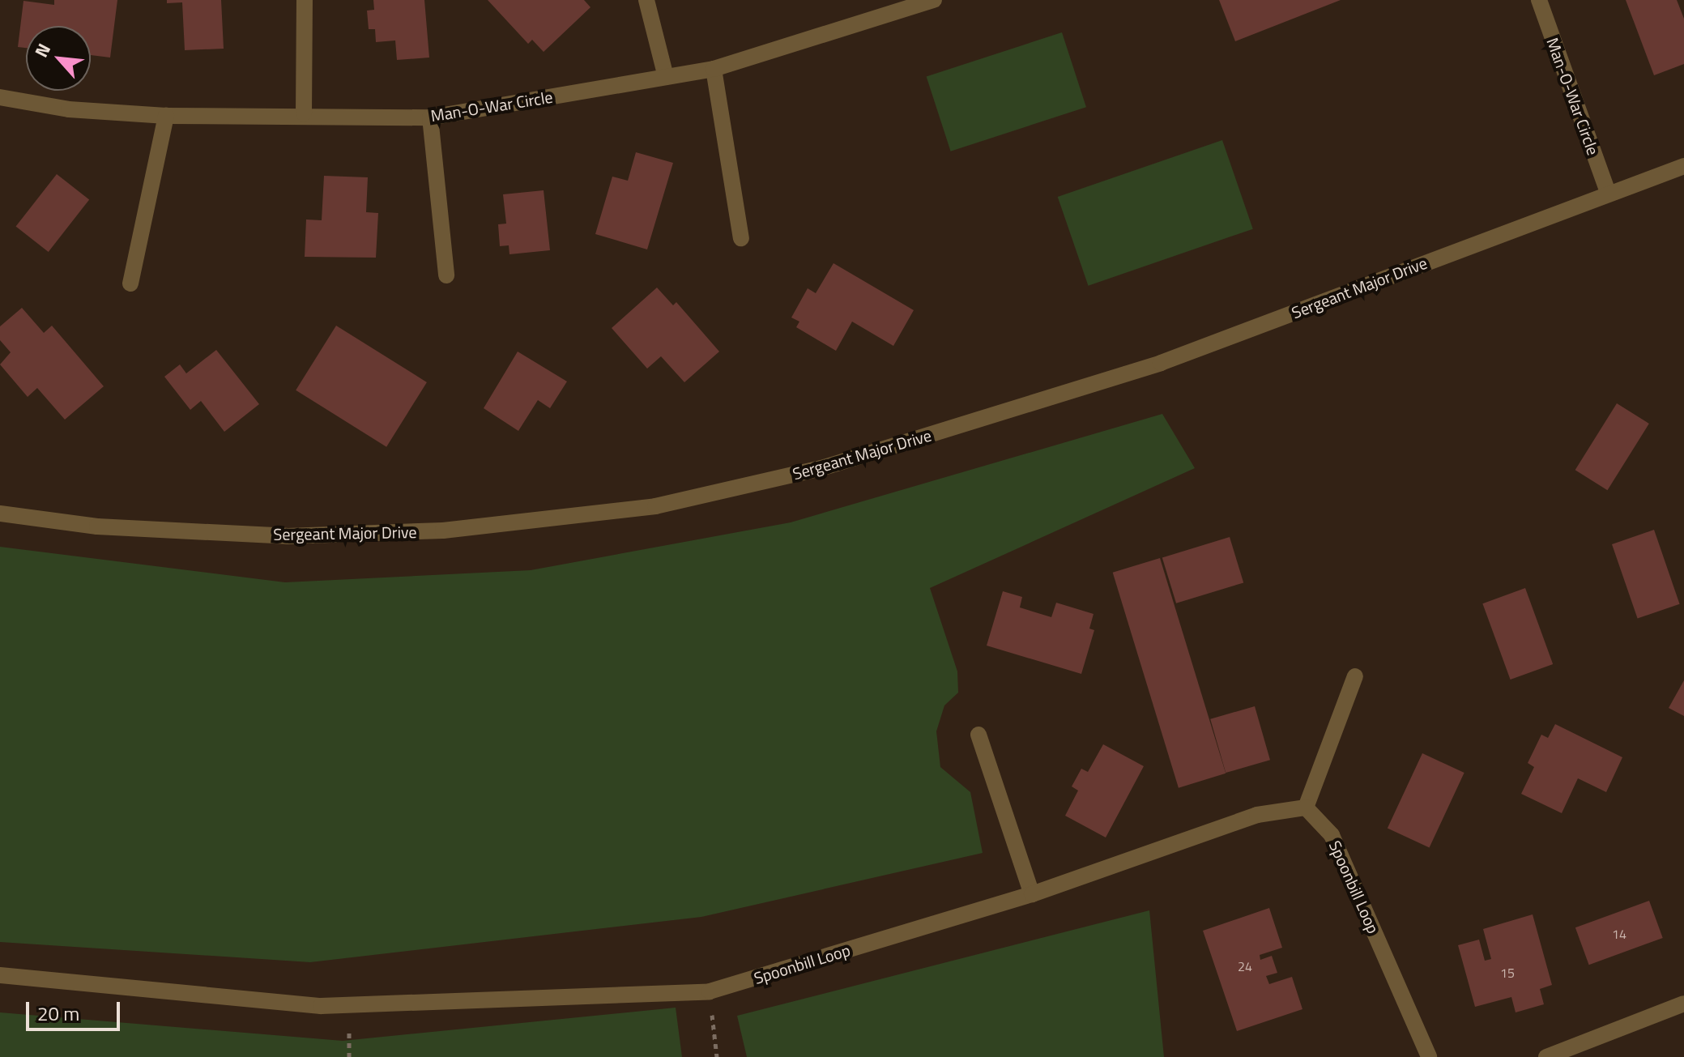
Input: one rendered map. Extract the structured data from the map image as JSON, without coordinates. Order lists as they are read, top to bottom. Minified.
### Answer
{"streets":{"street":["Man-O-War Circle","Sergeant Major Drive","Spoonbill Loop"]},"crossings":[["Man-O-War Circle","Sergeant Major Drive"]],"house_numbers":["14","24","15"],"scale_bar":"20 m","north":"top left"}
